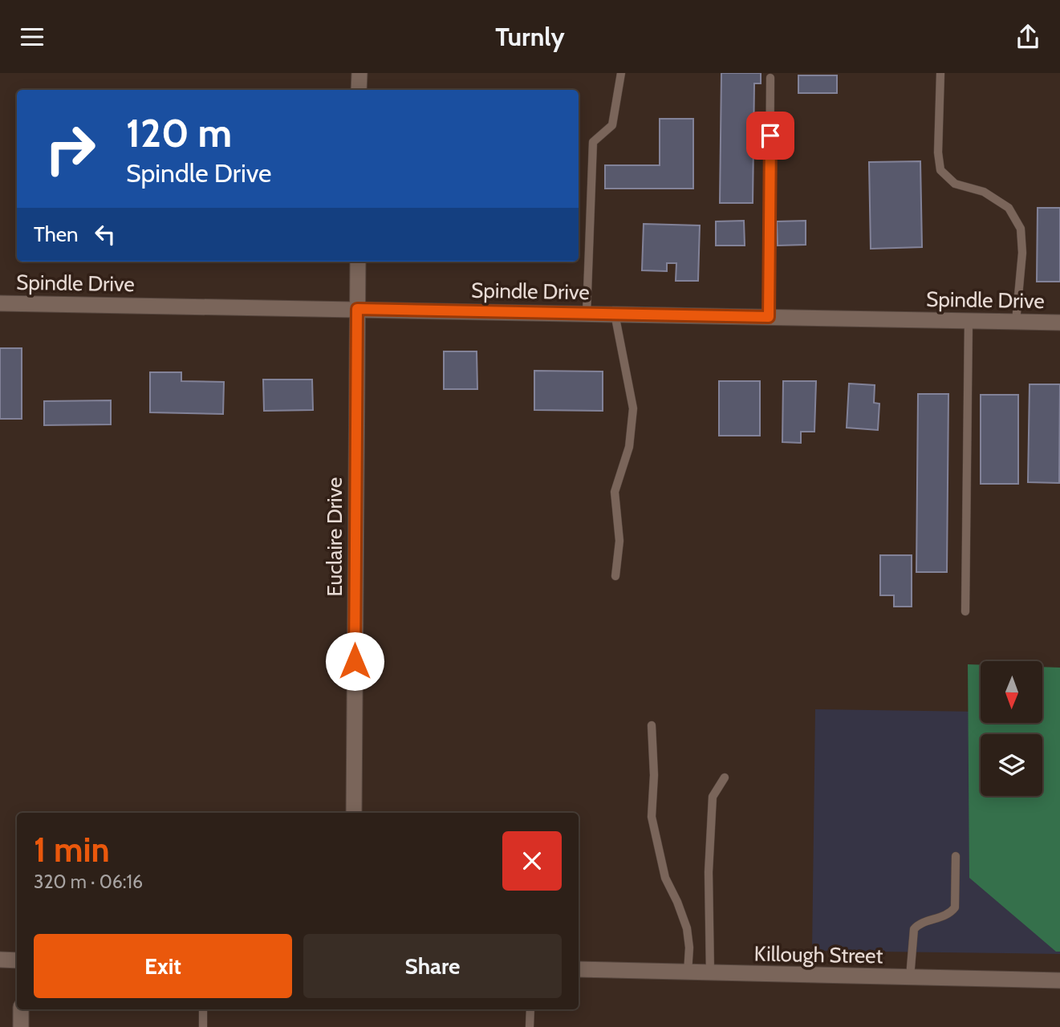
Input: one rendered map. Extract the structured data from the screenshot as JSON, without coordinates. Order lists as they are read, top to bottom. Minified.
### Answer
{"streets":{"street":["Spindle Drive","Euclaire Drive","Killough Street"]},"crossings":[["Spindle Drive","Euclaire Drive"]],"north":"bottom","page":{"header":"Turnly","turn":["120 m","Spindle Drive"],"then":"Then","heading":["1 min","320 m · 06:16"],"buttons":["Exit","Share"]}}
